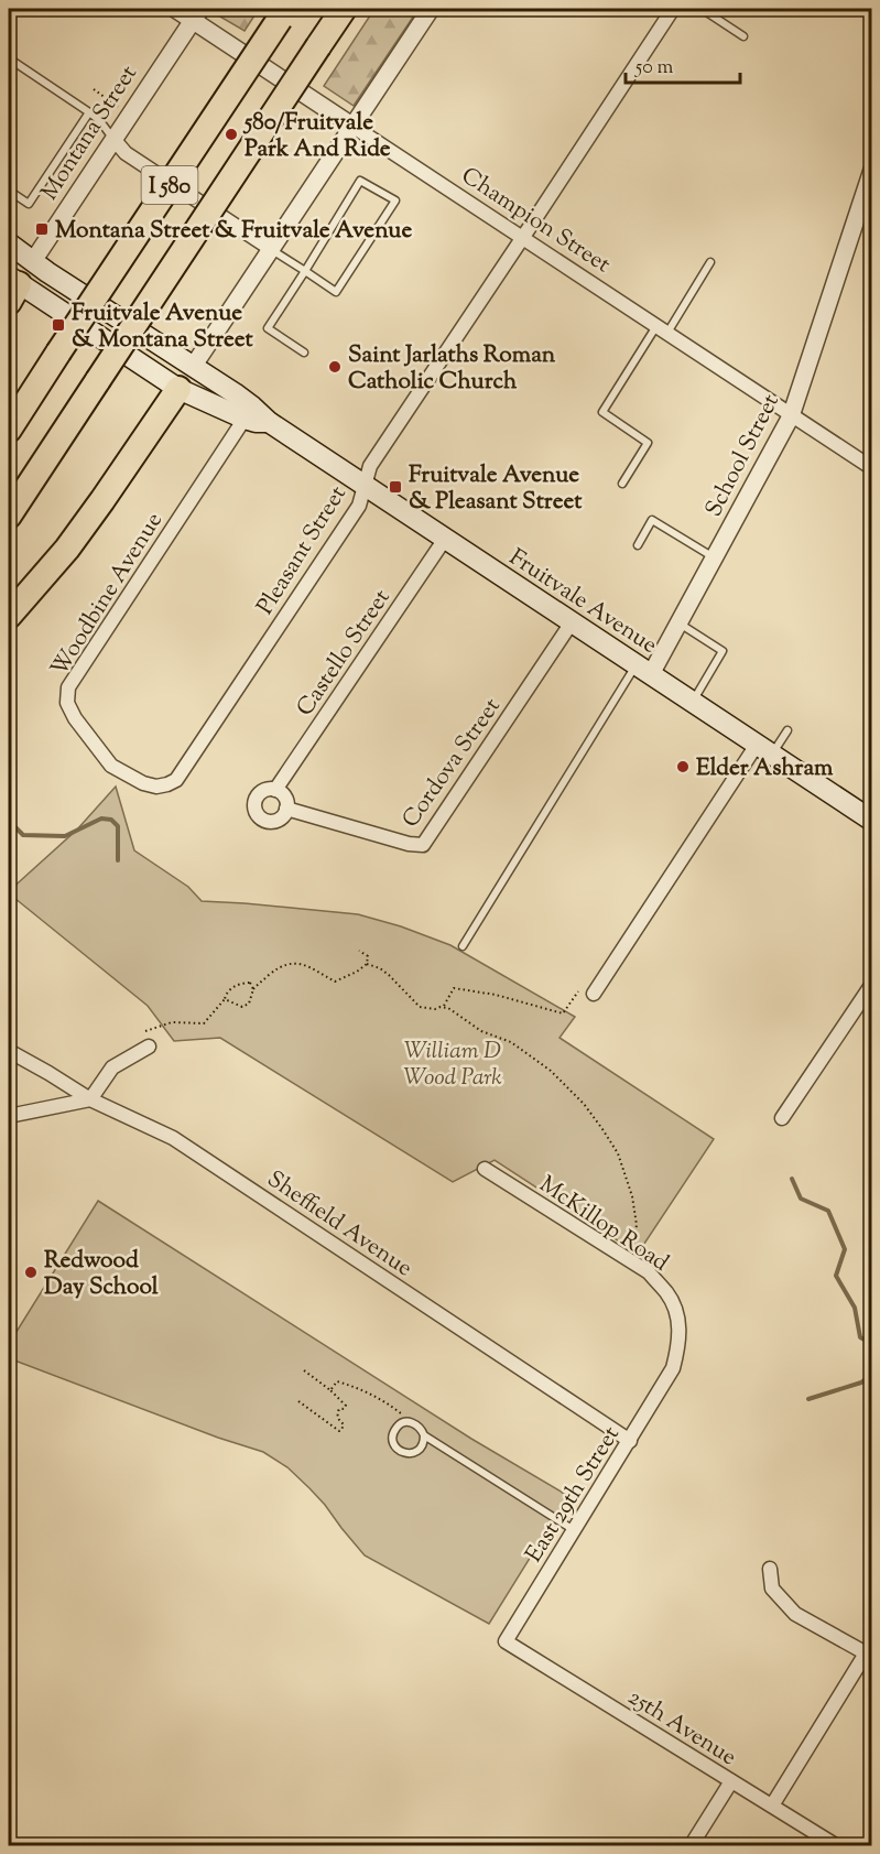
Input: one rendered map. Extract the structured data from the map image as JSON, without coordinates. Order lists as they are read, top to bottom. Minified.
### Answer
{"streets":{"highway":["I 580"],"main road":["Montana Street","Fruitvale Avenue"],"street":["Champion Street","School Street","Pleasant Street","Woodbine Avenue","Castello Street","Cordova Street","Sheffield Avenue","McKillop Road","East 29th Street","25th Avenue"]},"crossings":[["Montana Street","Champion Street"],["Montana Street","Fruitvale Avenue"],["Champion Street","School Street"],["Champion Street","Pleasant Street"],["School Street","Fruitvale Avenue"],["Pleasant Street","Woodbine Avenue"],["Pleasant Street","Fruitvale Avenue"],["Woodbine Avenue","Fruitvale Avenue"],["Fruitvale Avenue","Castello Street"],["Fruitvale Avenue","Cordova Street"],["Castello Street","Cordova Street"],["Sheffield Avenue","East 29th Street"],["McKillop Road","East 29th Street"],["East 29th Street","25th Avenue"]],"parks":["William D Wood Park"],"places":{"other":["580/Fruitvale Park And Ride","Saint Jarlaths Roman Catholic Church","Elder Ashram","Redwood Day School"],"transit":["Montana Street & Fruitvale Avenue","Fruitvale Avenue & Montana Street","Fruitvale Avenue & Pleasant Street"]},"scale_bar":"50 m"}
